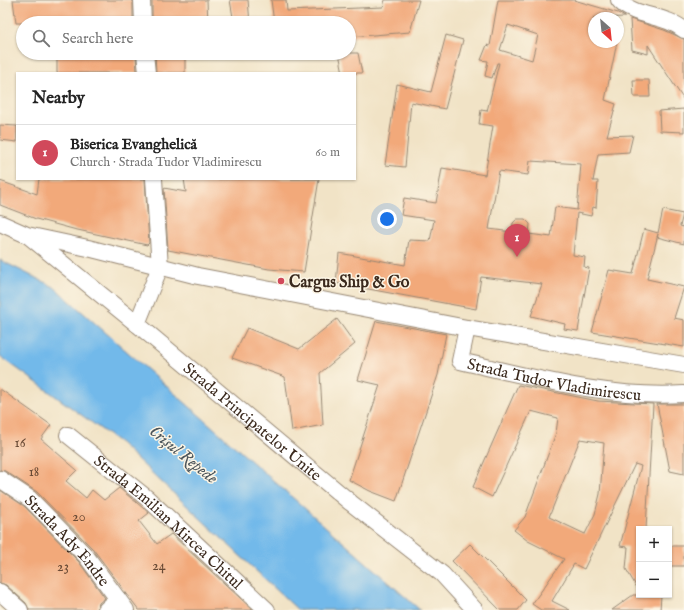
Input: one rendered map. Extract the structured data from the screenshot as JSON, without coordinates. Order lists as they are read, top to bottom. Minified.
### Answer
{"streets":{"street":["Strada Tudor Vladimirescu","Strada Principatelor Unite","Strada Emilian Mircea Chitul","Strada Ady Endre"]},"water":["Crișul Repede"],"places":["Cargus Ship & Go"],"house_numbers":["16","18","20","24","23"],"north":"bottom right","page":{"search":"Search here","heading":"Nearby","list":[{"mark":"1","name":"Biserica Evanghelică","note":"Church · Strada Tudor Vladimirescu","value":"60 m"}],"pins":"1","map_buttons":["+","−"]}}
